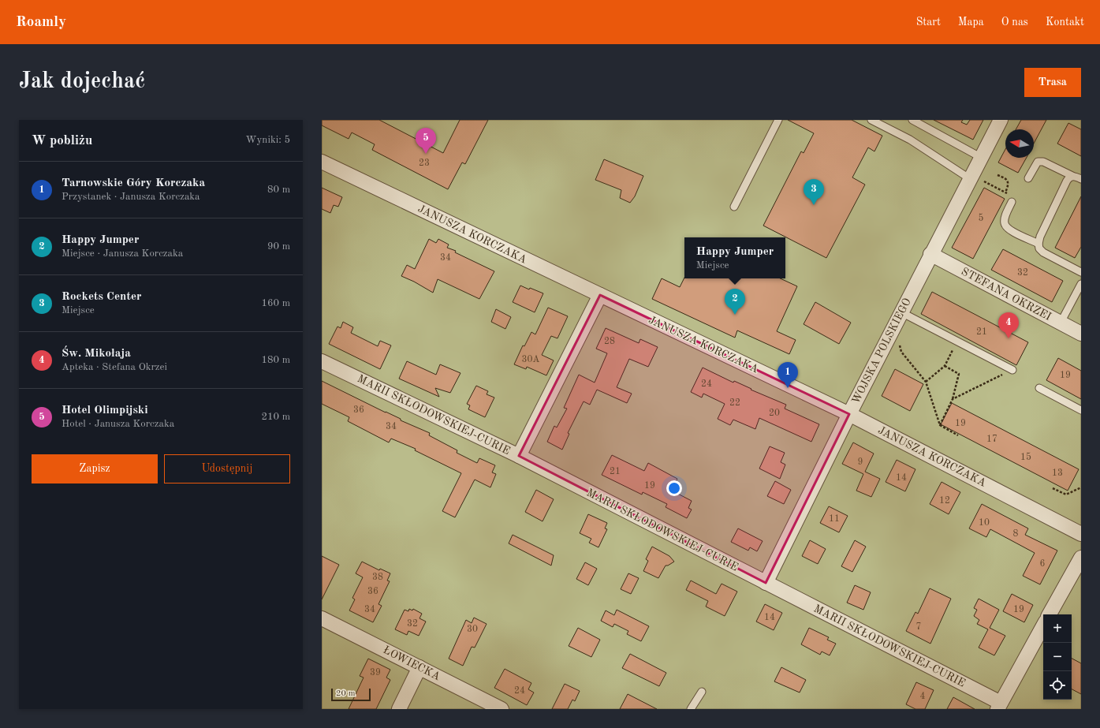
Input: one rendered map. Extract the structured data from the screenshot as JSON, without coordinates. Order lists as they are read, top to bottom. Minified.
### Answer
{"streets":{"street":["JANUSZA KORCZAKA","STEFANA OKRZEI","WOJSKA POLSKIEGO","MARII SKŁODOWSKIEJ-CURIE","ŁOWIECKA"]},"crossings":[["JANUSZA KORCZAKA","WOJSKA POLSKIEGO"],["STEFANA OKRZEI","WOJSKA POLSKIEGO"],["WOJSKA POLSKIEGO","MARII SKŁODOWSKIEJ-CURIE"]],"house_numbers":["23","5","34","32","21","28","30A","19","24","22","36","20","19","34","17","15","9","21","13","14","19","12","11","10","8","6","38","36","34","19","14","32","7","30","39","24","4"],"scale_bar":"20 m","north":"left","page":{"header":"Roamly","nav":["Start","Mapa","O nas","Kontakt"],"buttons":["Trasa",["Zapisz","Udostępnij"]],"title":"Jak dojechać","heading":["W pobliżu","Wyniki: 5"],"pins":["5","3","2","4","1"],"list":[{"mark":"1","name":"Tarnowskie Góry Korczaka","note":"Przystanek · Janusza Korczaka","value":"80 m"},{"mark":"2","name":"Happy Jumper","note":"Miejsce · Janusza Korczaka","value":"90 m"},{"mark":"3","name":"Rockets Center","note":"Miejsce","value":"160 m"},{"mark":"4","name":"Św. Mikołaja","note":"Apteka · Stefana Okrzei","value":"180 m"},{"mark":"5","name":"Hotel Olimpijski","note":"Hotel · Janusza Korczaka","value":"210 m"}],"popup":["Happy Jumper","Miejsce"],"map_buttons":["+","−"],"scale":"20 m"}}
